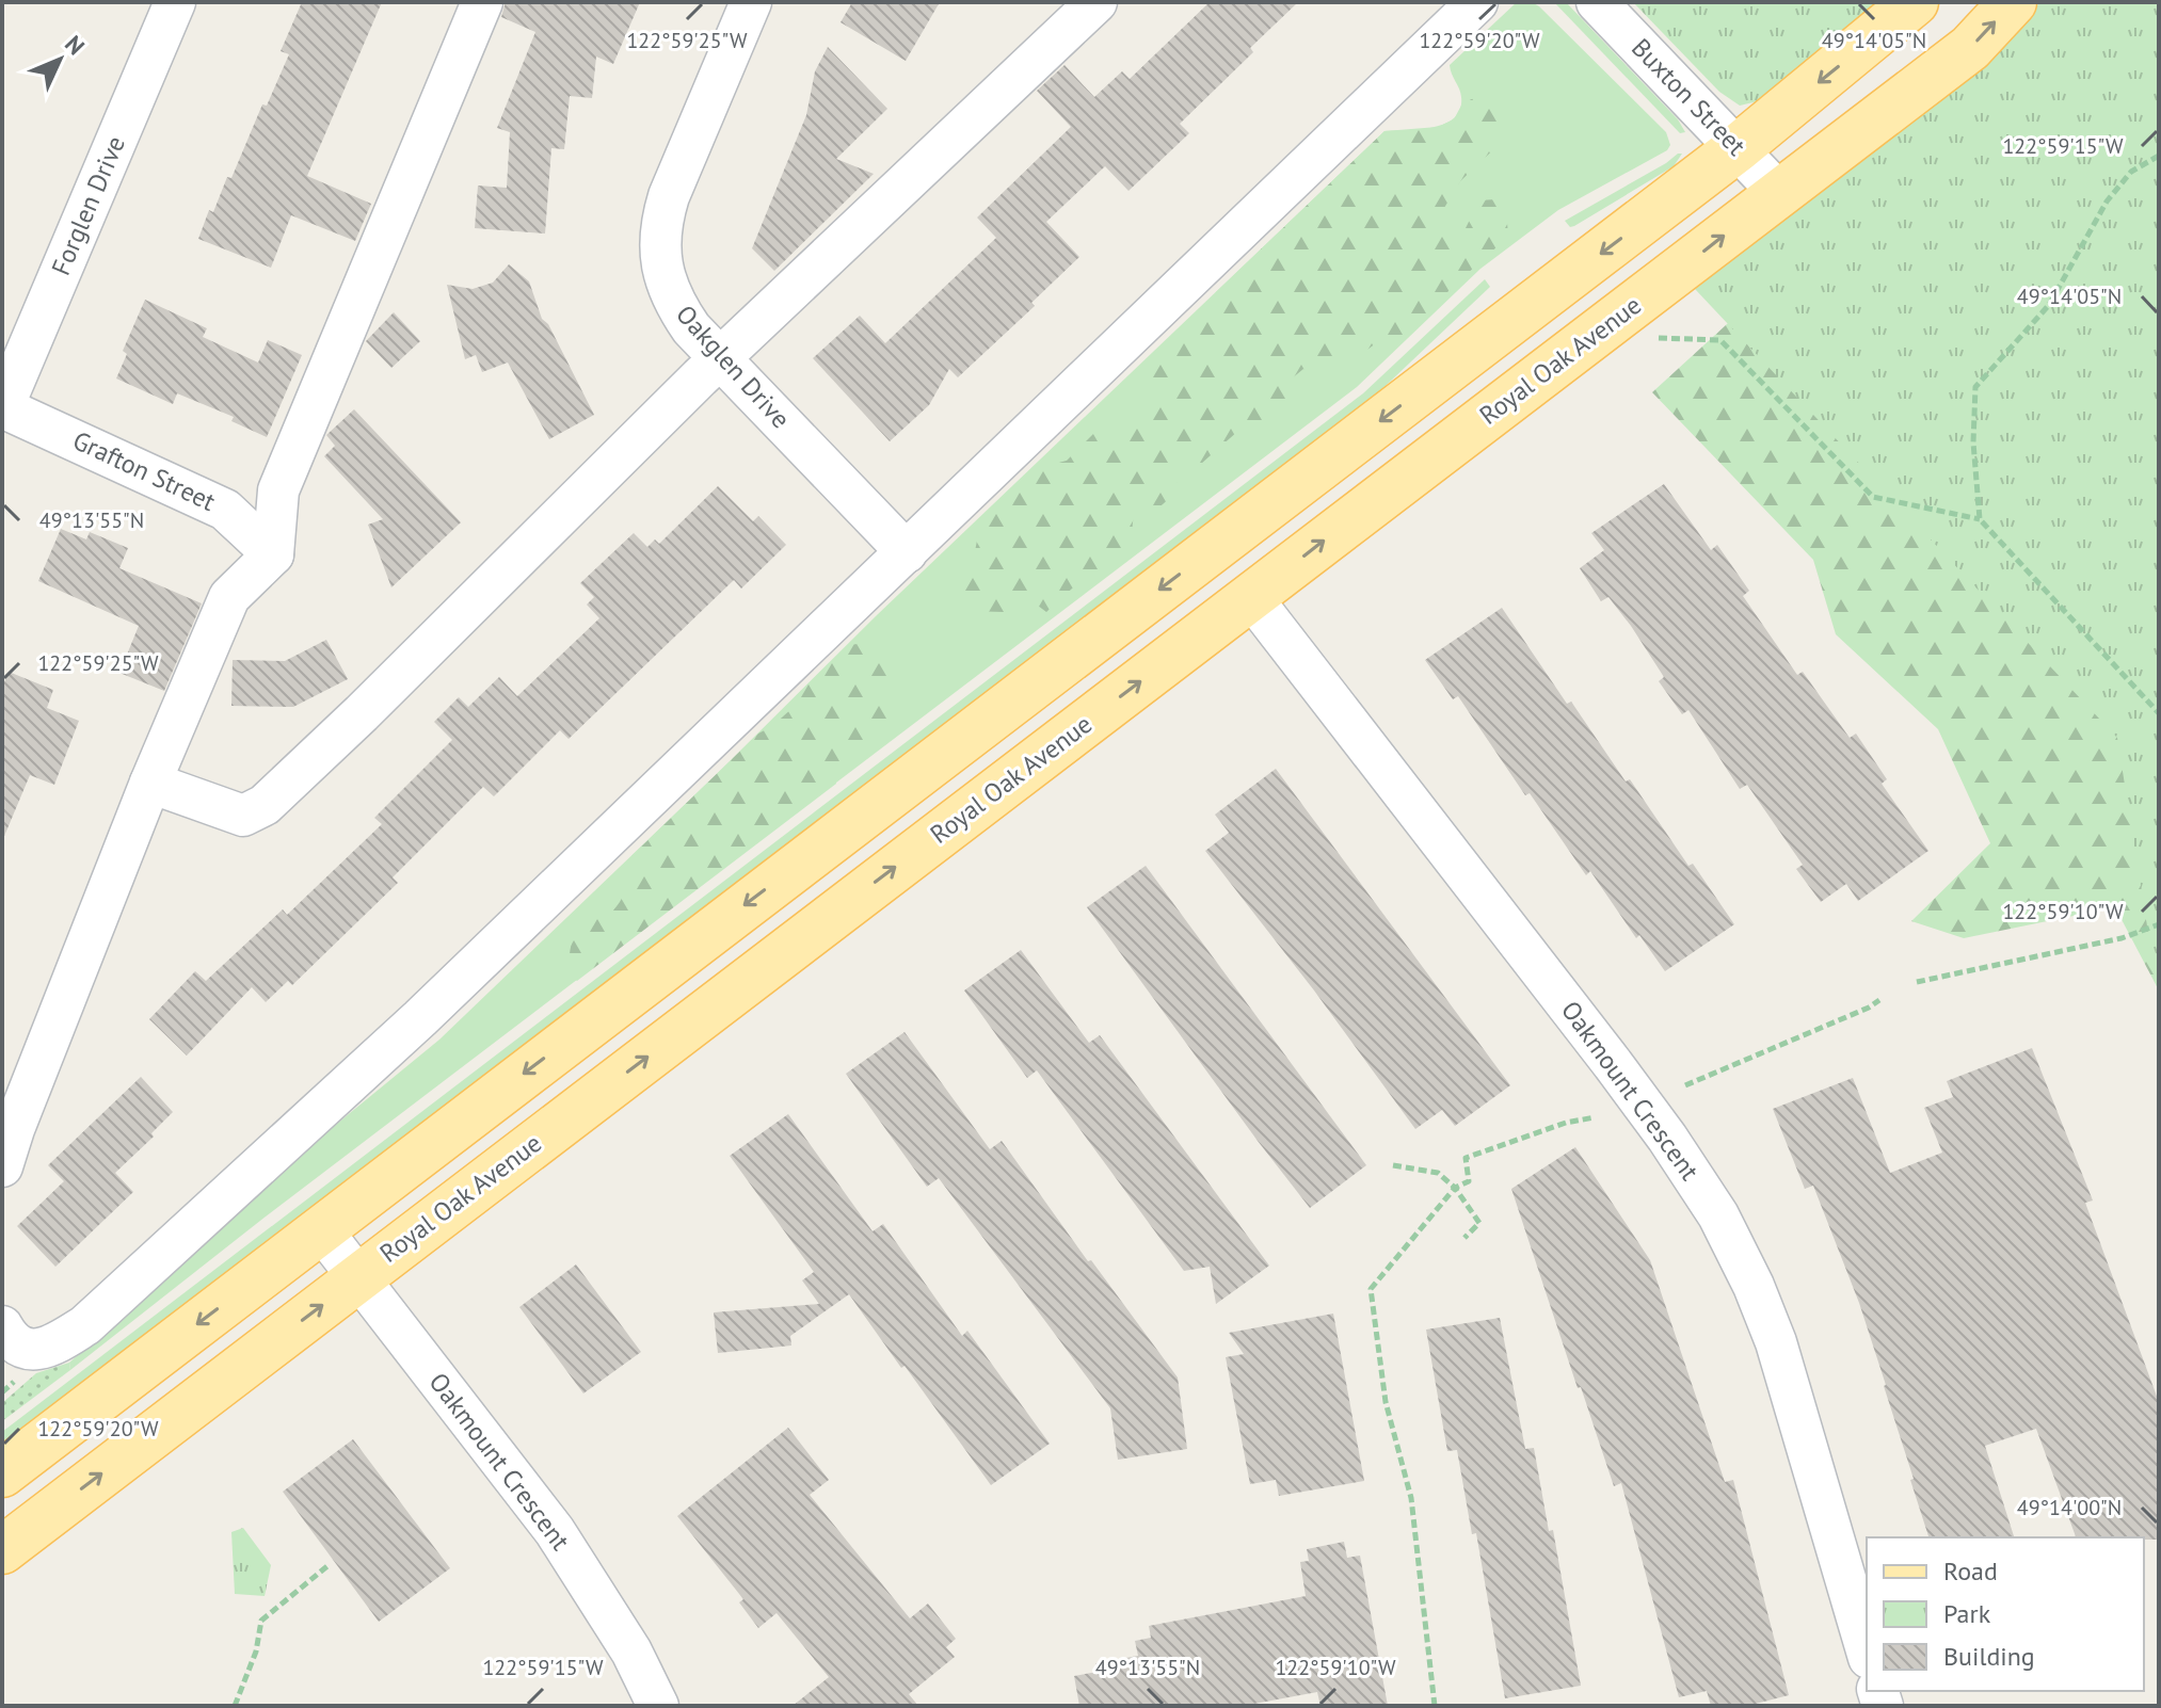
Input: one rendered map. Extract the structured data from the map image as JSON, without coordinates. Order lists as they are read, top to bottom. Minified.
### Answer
{"streets":{"main road":["Royal Oak Avenue"],"street":["Buxton Street","Forglen Drive","Oakglen Drive","Grafton Street","Oakmount Crescent"]},"crossings":[["Buxton Street","Royal Oak Avenue"],["Forglen Drive","Grafton Street"],["Royal Oak Avenue","Oakmount Crescent"]],"legend":["Road","Park","Building"],"north":"top right","coordinates":["122°59'25\"W","122°59'20\"W","49°14'05\"N","122°59'15\"W","49°13'55\"N","122°59'10\"W","49°14'00\"N"]}
